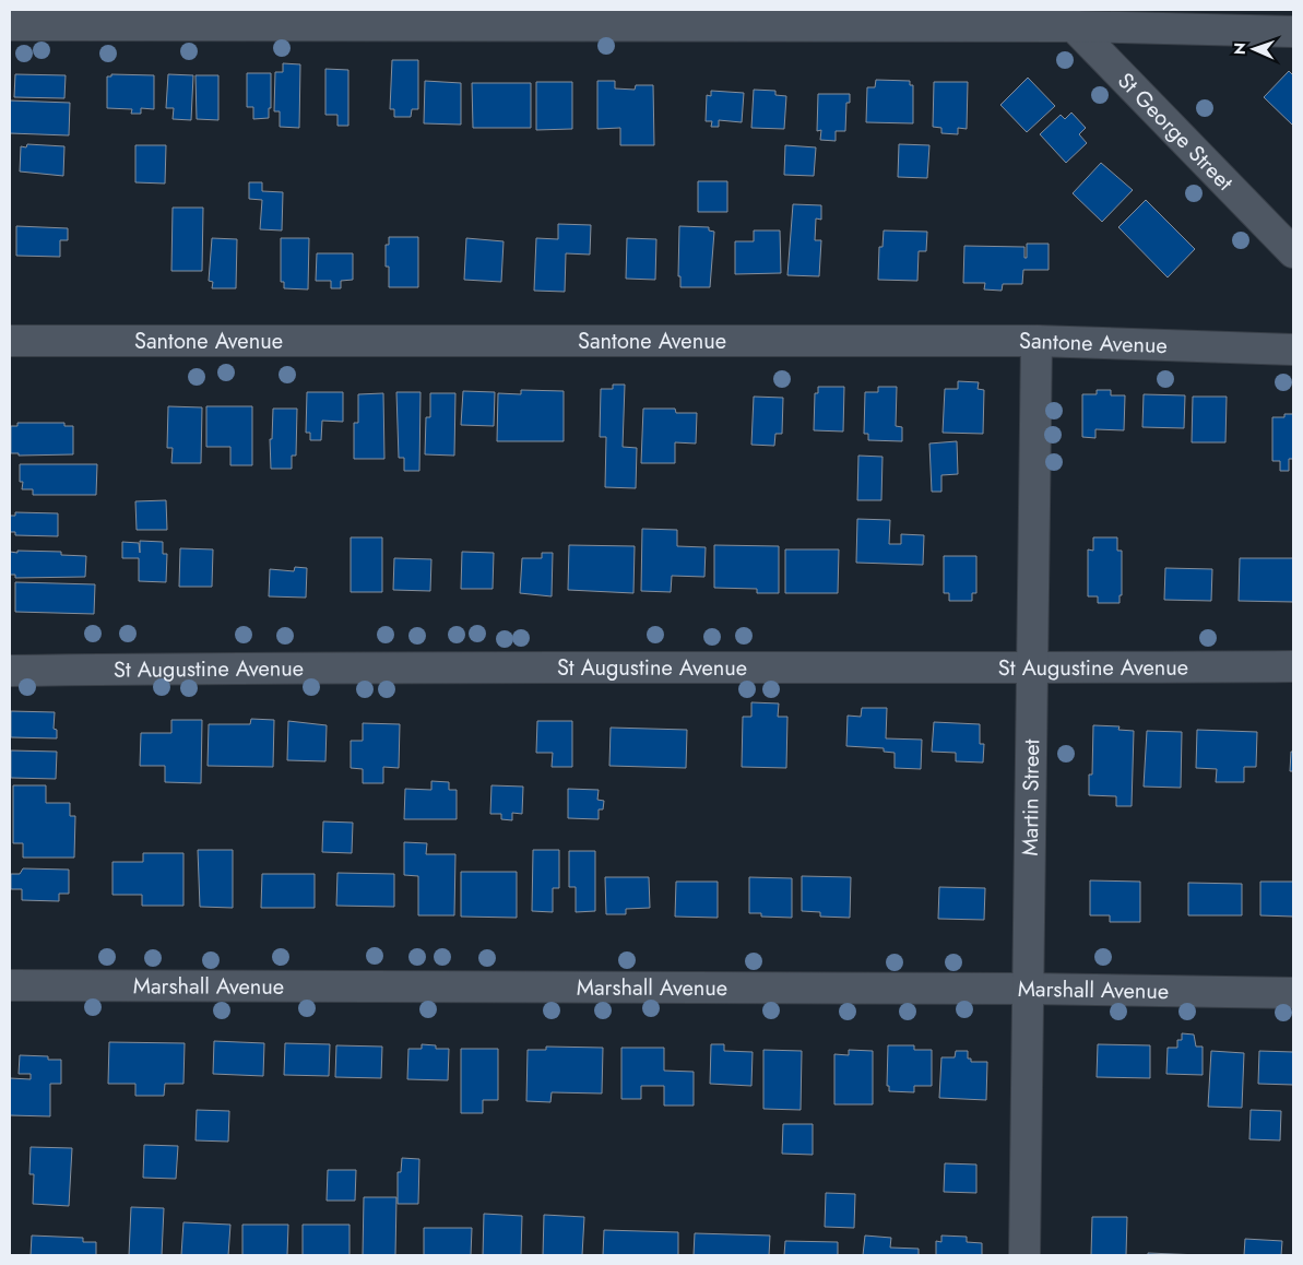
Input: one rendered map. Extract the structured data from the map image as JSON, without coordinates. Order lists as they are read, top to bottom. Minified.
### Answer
{"streets":{"street":["St George Street","Santone Avenue","St Augustine Avenue","Martin Street","Marshall Avenue"]},"crossings":[["Santone Avenue","Martin Street"],["St Augustine Avenue","Martin Street"],["Martin Street","Marshall Avenue"]],"north":"left"}
